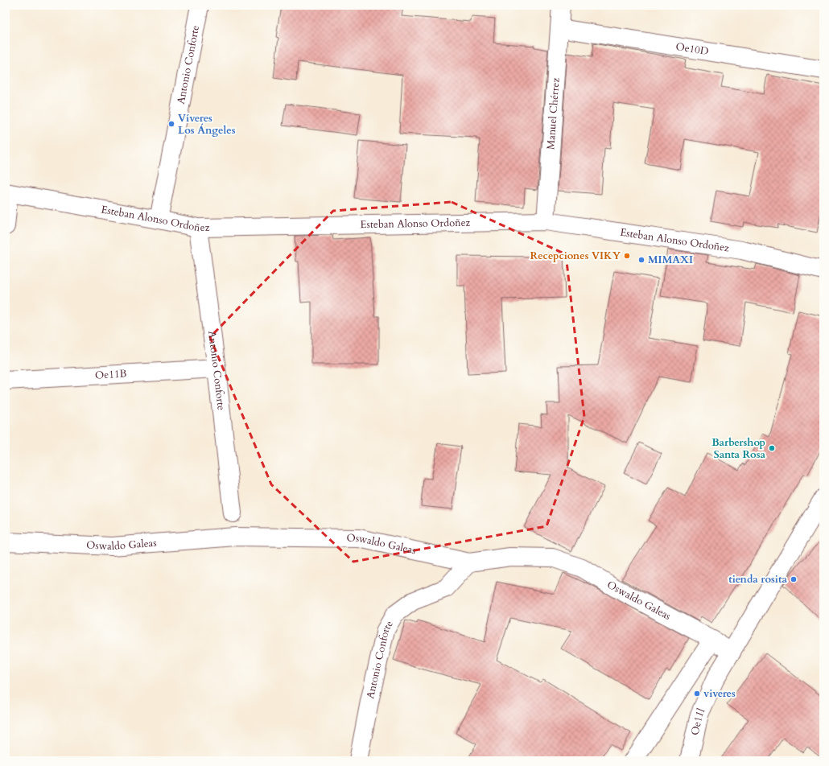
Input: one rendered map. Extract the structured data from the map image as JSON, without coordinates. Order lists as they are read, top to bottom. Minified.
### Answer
{"streets":{"street":["Oe10D","Antonio Conforte","Manuel Chérrez","Esteban Alonso Ordoñez","Oe11B","Oswaldo Galeas","Oe11l"]},"crossings":[["Oe10D","Manuel Chérrez"],["Antonio Conforte","Esteban Alonso Ordoñez"],["Antonio Conforte","Oe11B"],["Antonio Conforte","Oswaldo Galeas"],["Manuel Chérrez","Esteban Alonso Ordoñez"],["Oswaldo Galeas","Oe11l"]],"places":["Víveres Los Ángeles","Recepciones VIKY","MIMAXI","Barbershop Santa Rosa","tienda rosita","viveres"]}
